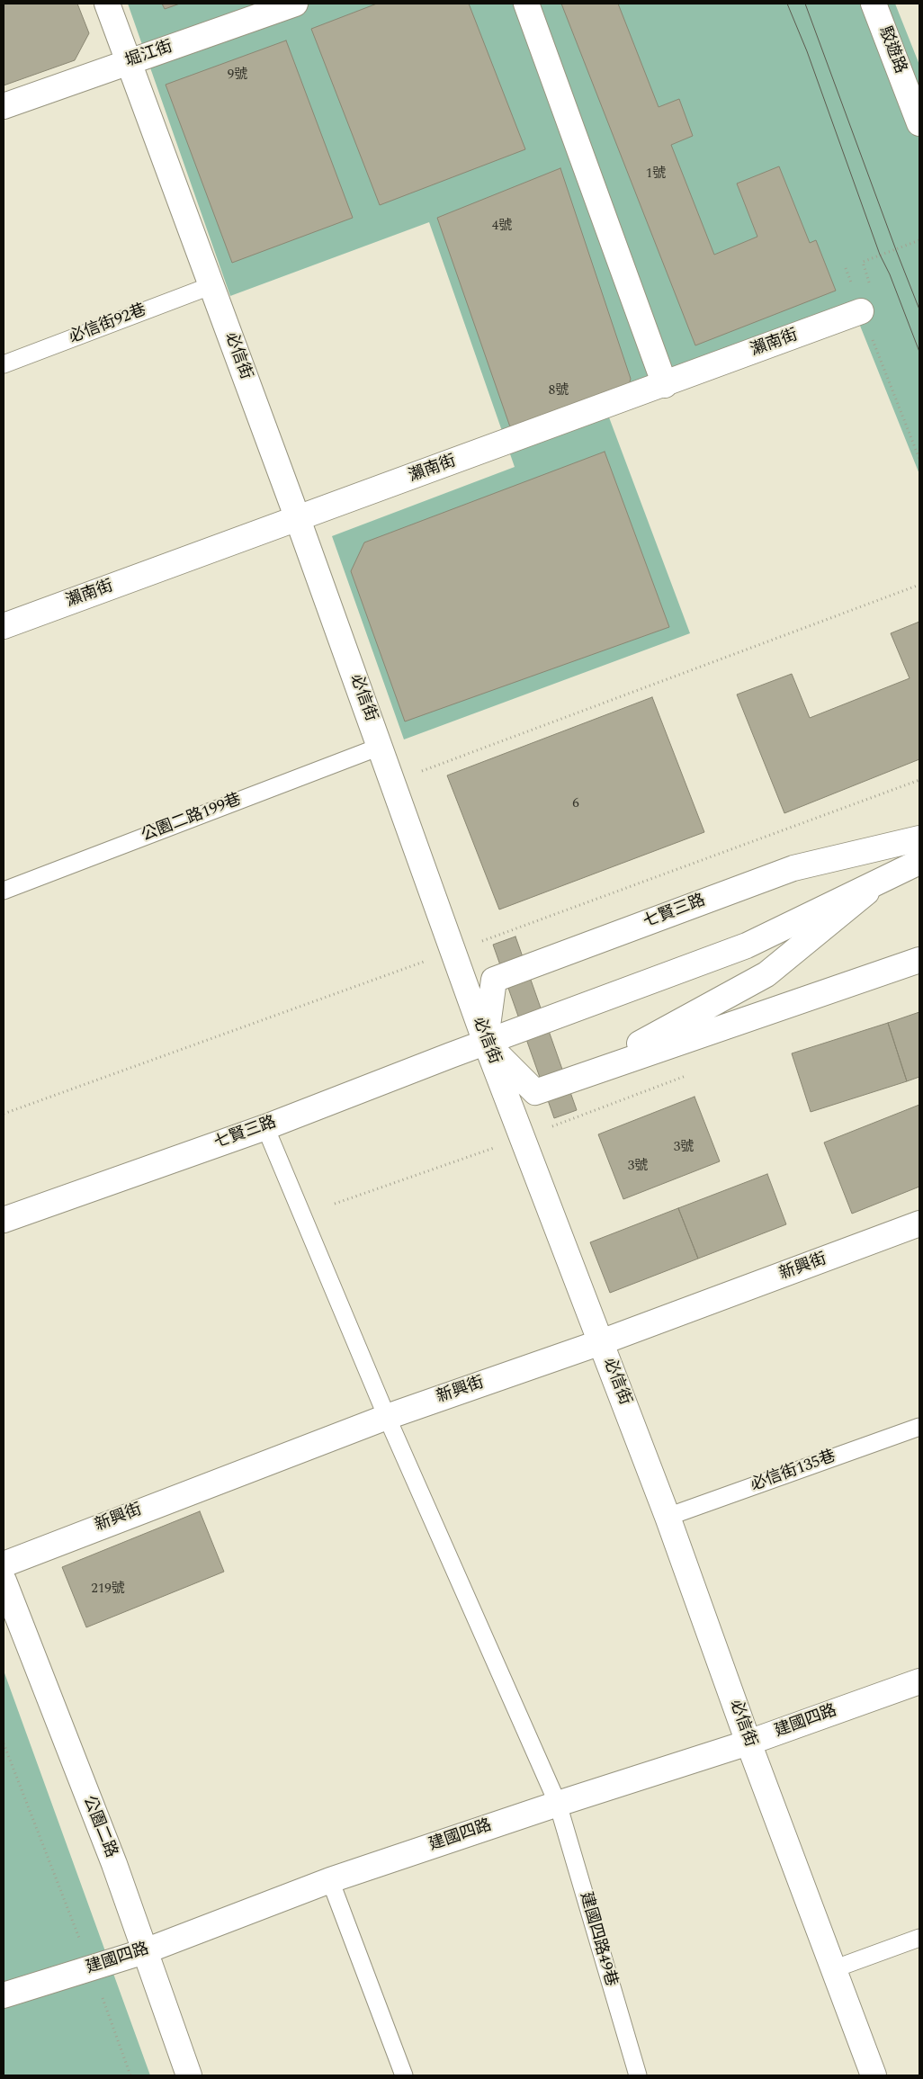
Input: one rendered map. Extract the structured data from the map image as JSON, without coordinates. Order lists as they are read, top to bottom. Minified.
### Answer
{"streets":{"street":["駁遊路","堀江街","瀨南街","必信街","七賢三路","新興街","建國四路","公園二路"],"lane":["必信街92巷","公園二路199巷","必信街135巷","建國四路49巷"]},"crossings":[["堀江街","必信街"],["必信街92巷","必信街"],["瀨南街","必信街"],["必信街","公園二路199巷"],["必信街","七賢三路"],["必信街","新興街"],["必信街","必信街135巷"],["必信街","建國四路"],["七賢三路","建國四路49巷"],["新興街","建國四路49巷"],["建國四路","公園二路"],["建國四路","建國四路49巷"]],"house_numbers":["9號","1號","4號","8號","6","3號","3號","219號"]}
